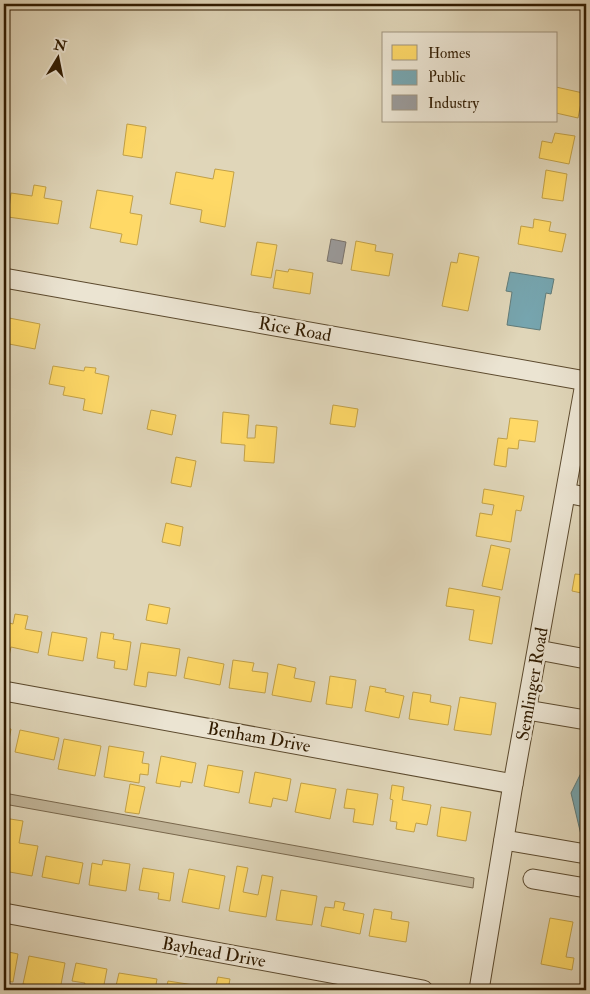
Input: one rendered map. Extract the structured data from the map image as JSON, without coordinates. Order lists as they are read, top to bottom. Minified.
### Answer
{"streets":{"street":["Rice Road","Semlinger Road","Benham Drive","Bayhead Drive"]},"crossings":[["Rice Road","Semlinger Road"],["Semlinger Road","Benham Drive"]],"legend":["Homes","Public","Industry"],"north":"top"}
